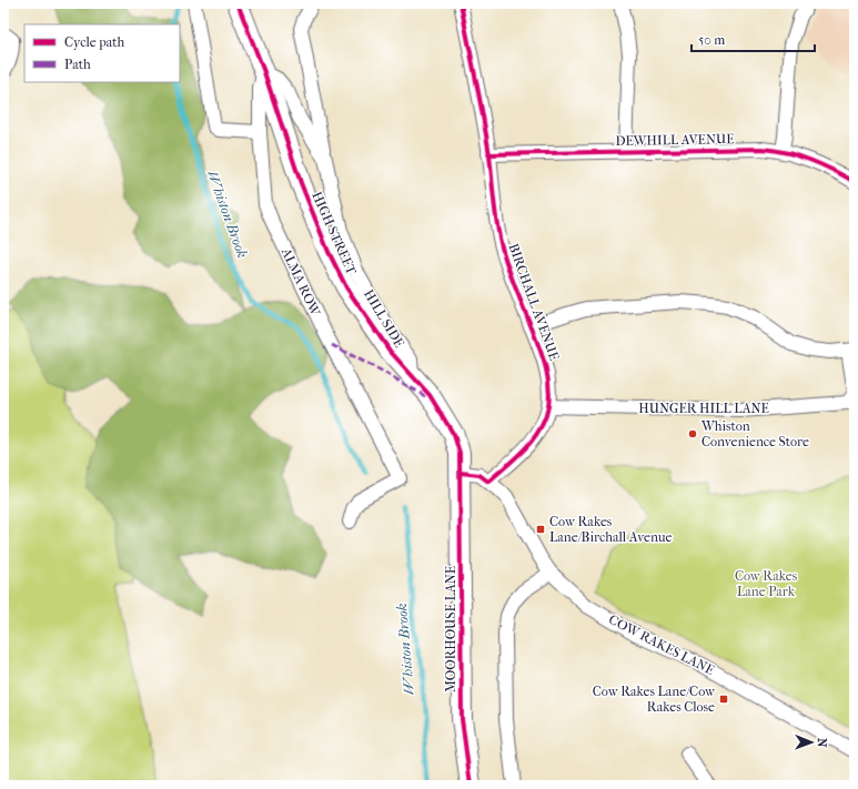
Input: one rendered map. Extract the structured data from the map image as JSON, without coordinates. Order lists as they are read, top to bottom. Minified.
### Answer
{"streets":{"street":["DEWHILL AVENUE","HIGH STREET","ALMA ROW","BIRCHALL AVENUE","HILL SIDE","HUNGER HILL LANE","MOORHOUSE LANE","COW RAKES LANE"]},"crossings":[["DEWHILL AVENUE","BIRCHALL AVENUE"],["HIGH STREET","ALMA ROW"],["HIGH STREET","HILL SIDE"],["HIGH STREET","MOORHOUSE LANE"],["HIGH STREET","COW RAKES LANE"],["ALMA ROW","HILL SIDE"],["BIRCHALL AVENUE","HUNGER HILL LANE"],["BIRCHALL AVENUE","COW RAKES LANE"],["MOORHOUSE LANE","COW RAKES LANE"]],"water":["Whiston Brook"],"parks":["Cow Rakes Lane Park"],"places":{"other":["Whiston Convenience Store"],"transit":["Cow Rakes Lane/Birchall Avenue","Cow Rakes Lane/Cow Rakes Close"]},"legend":["Cycle path","Path"],"scale_bar":"50 m","north":"right"}
